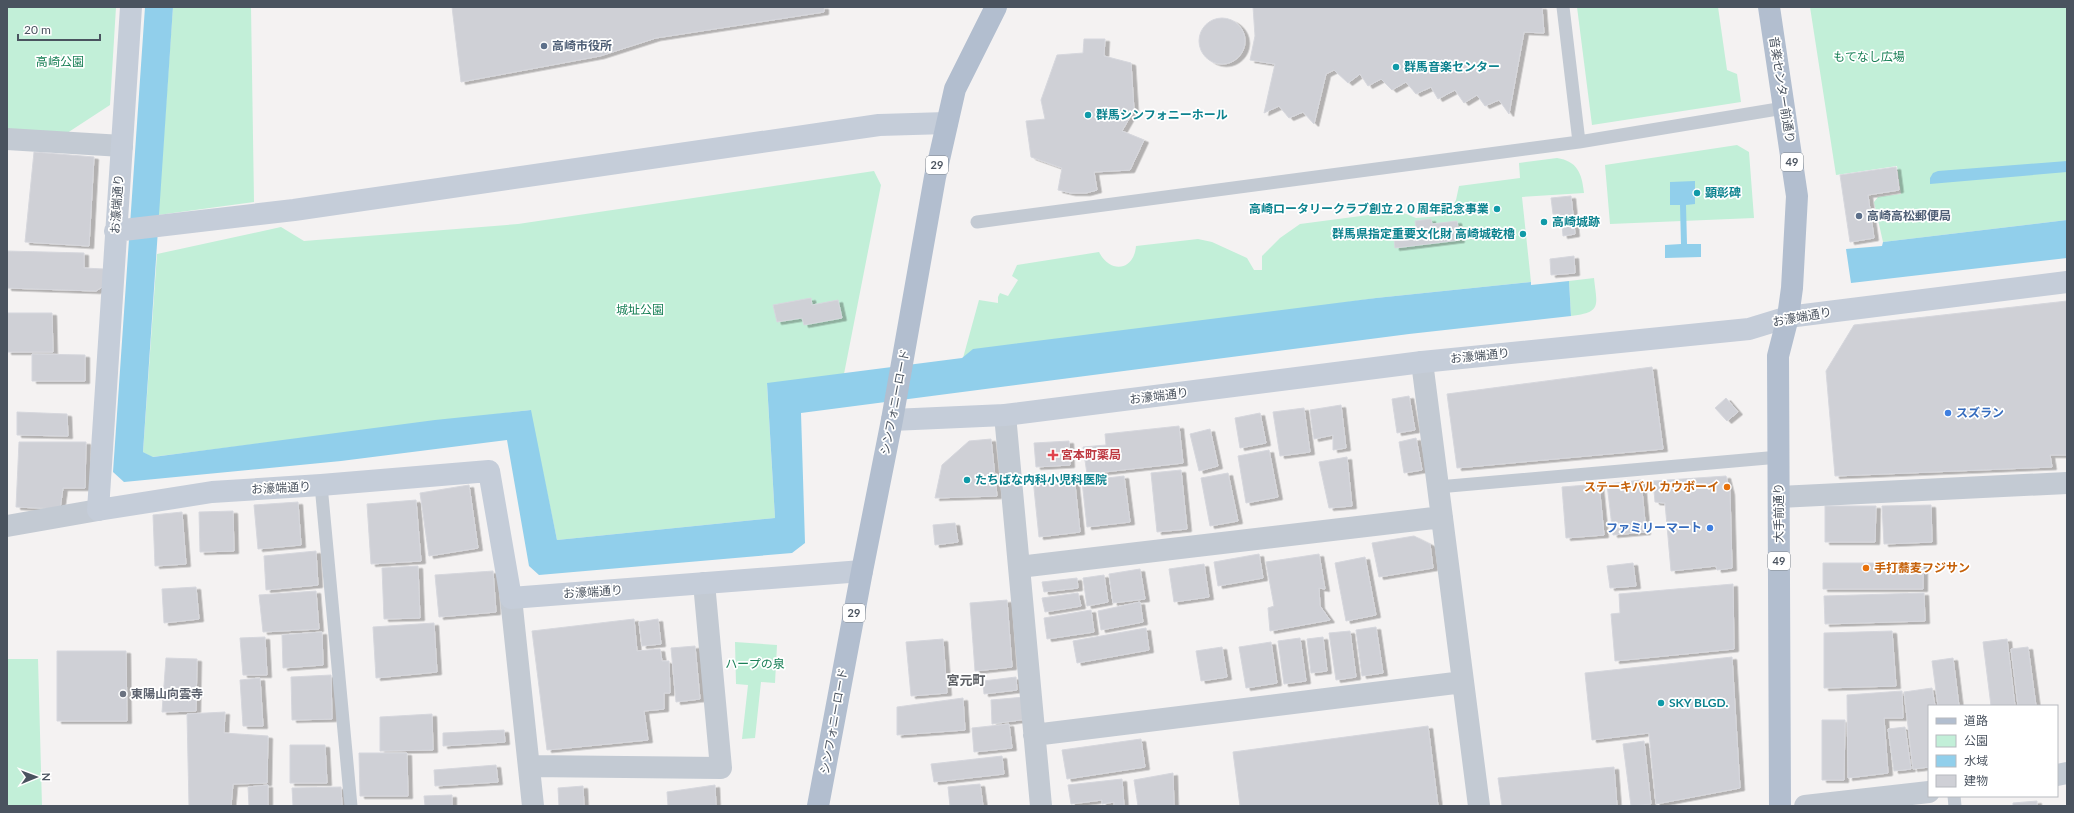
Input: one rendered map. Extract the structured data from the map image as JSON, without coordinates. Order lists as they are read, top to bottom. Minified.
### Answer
{"streets":{"main road":["音楽センター前通り","49","29","シンフォニーロード","大手前通り"],"street":["お濠端通り"]},"crossings":[["音楽センター前通り","お濠端通り"],["音楽センター前通り","大手前通り"],["お濠端通り","シンフォニーロード"],["お濠端通り","大手前通り"]],"districts":["宮元町"],"parks":["もてなし広場","高崎公園","城址公園","ハープの泉"],"places":{"other":["高崎市役所","群馬音楽センター","群馬シンフォニーホール","顕彰碑","高崎ロータリークラブ創立２０周年記念事業","高崎高松郵便局","高崎城跡","群馬県指定重要文化財 高崎城乾櫓","スズラン","たちばな内科小児科医院","ステーキバル カウボーイ","ファミリーマート","手打蕎麦フジサン","東陽山向雲寺","SKY BLGD."],"health":["宮本町薬局"]},"legend":["道路","公園","水域","建物"],"scale_bar":"20 m","north":"right"}
